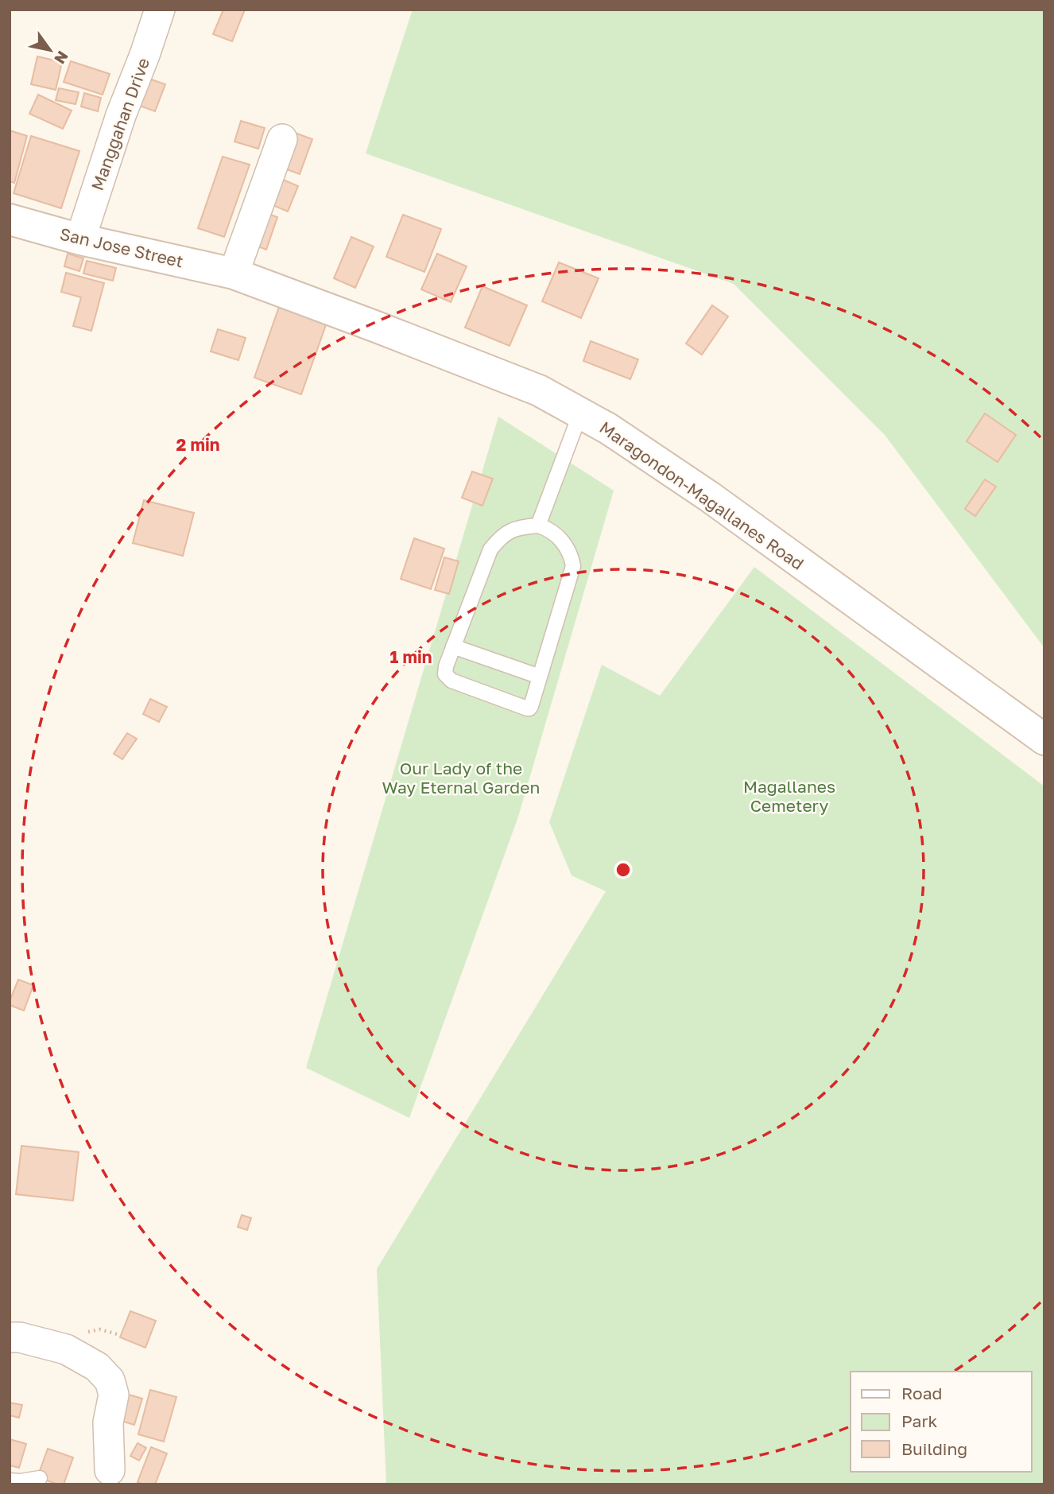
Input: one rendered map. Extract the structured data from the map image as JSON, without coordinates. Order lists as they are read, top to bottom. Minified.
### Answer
{"streets":{"main road":["San Jose Street","Maragondon-Magallanes Road"],"street":["Manggahan Drive"]},"crossings":[["Manggahan Drive","San Jose Street"],["San Jose Street","Maragondon-Magallanes Road"]],"parks":["Our Lady of the Way Eternal Garden","Magallanes Cemetery"],"legend":["Road","Park","Building"],"north":"bottom right","rings":["2 min","1 min"]}
